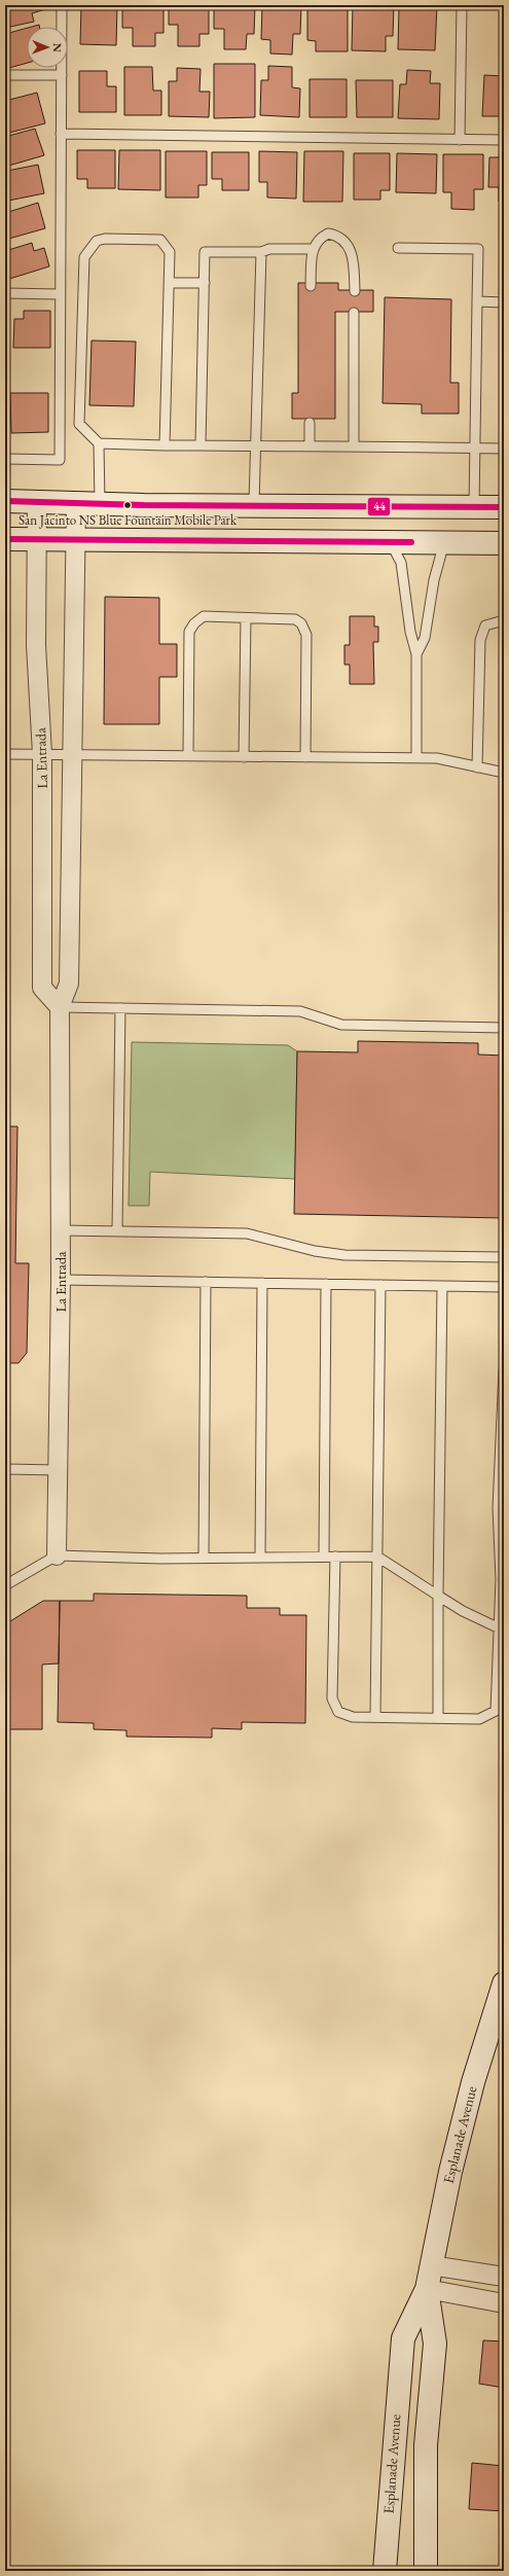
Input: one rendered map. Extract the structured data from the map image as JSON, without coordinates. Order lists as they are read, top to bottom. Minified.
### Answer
{"streets":{"main road":["Esplanade Avenue"],"street":["La Entrada"]},"places":["San Jacinto NS Blue Fountain Mobile Park"],"lines":["transit line 44"],"north":"right"}
